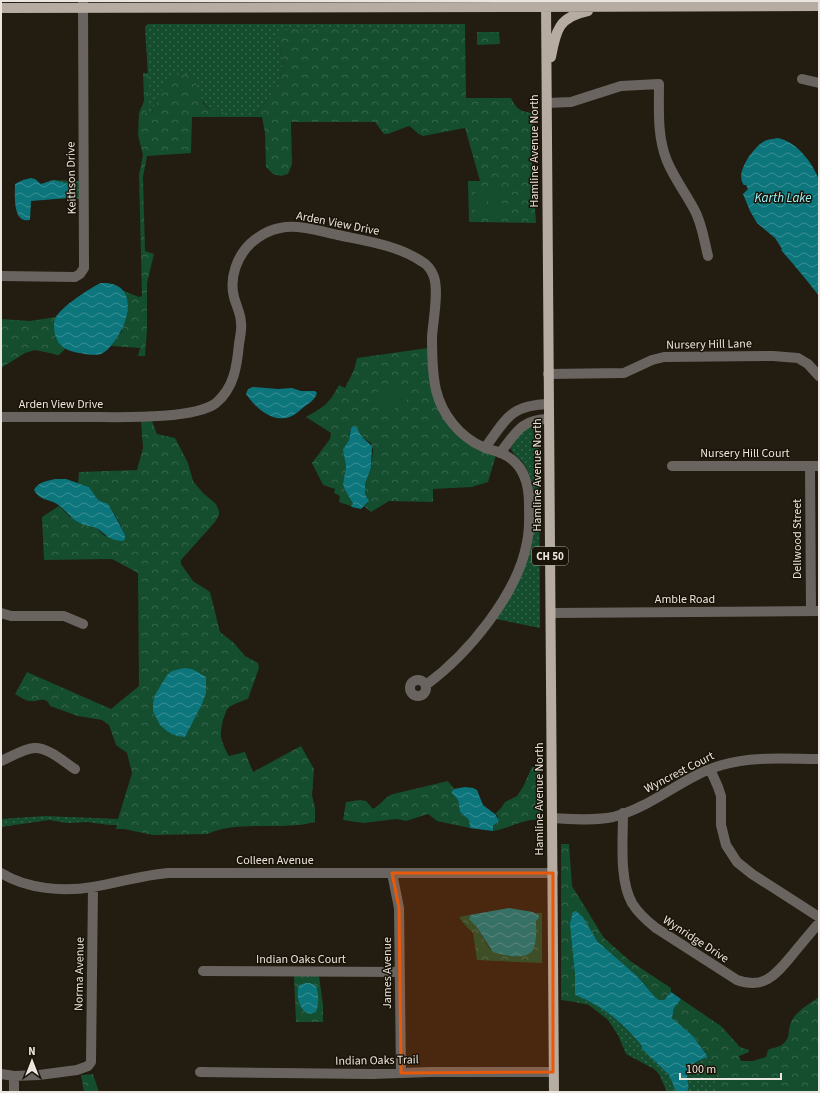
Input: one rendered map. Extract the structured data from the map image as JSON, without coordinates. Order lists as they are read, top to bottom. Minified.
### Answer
{"streets":{"main road":["Hamline Avenue North","CH 50"],"street":["Keithson Drive","Arden View Drive","Nursery Hill Lane","Nursery Hill Court","Dellwood Street","Amble Road","Wyncrest Court","Colleen Avenue","Wynridge Drive","Indian Oaks Court","James Avenue","Norma Avenue","Indian Oaks Trail"]},"crossings":[["Hamline Avenue North","Nursery Hill Lane"],["Hamline Avenue North","Amble Road"],["Hamline Avenue North","Wyncrest Court"],["Hamline Avenue North","Colleen Avenue"],["Hamline Avenue North","Indian Oaks Trail"],["Nursery Hill Court","Dellwood Street"],["Dellwood Street","Amble Road"],["Wyncrest Court","Wynridge Drive"],["Colleen Avenue","James Avenue"],["Colleen Avenue","Norma Avenue"],["Indian Oaks Court","James Avenue"],["James Avenue","Indian Oaks Trail"]],"water":["Karth Lake"],"scale_bar":"100 m","north":"top"}
